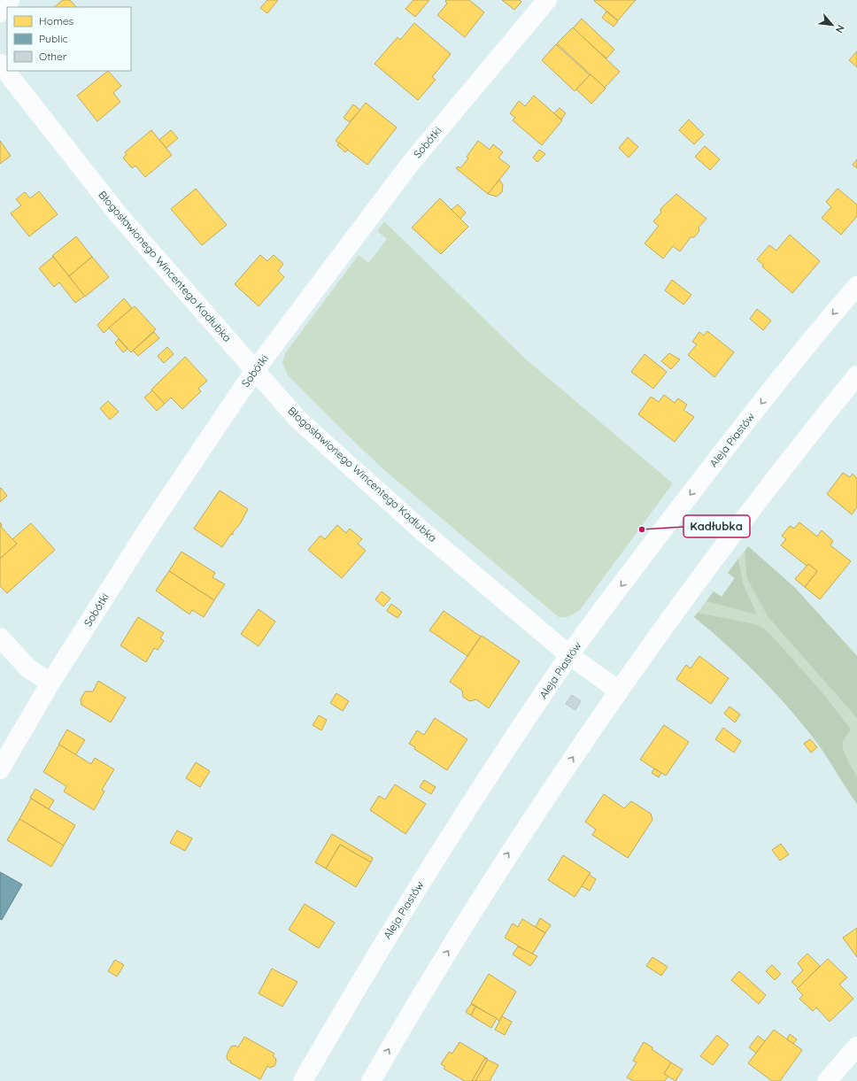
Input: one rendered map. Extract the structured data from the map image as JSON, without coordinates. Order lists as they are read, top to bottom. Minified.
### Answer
{"streets":{"street":["Sobótki","Błogosławionego Wincentego Kadłubka","Aleja Piastów"]},"crossings":[["Sobótki","Błogosławionego Wincentego Kadłubka"],["Błogosławionego Wincentego Kadłubka","Aleja Piastów"]],"places":["Kadłubka"],"legend":["Homes","Public","Other"],"north":"bottom right"}
